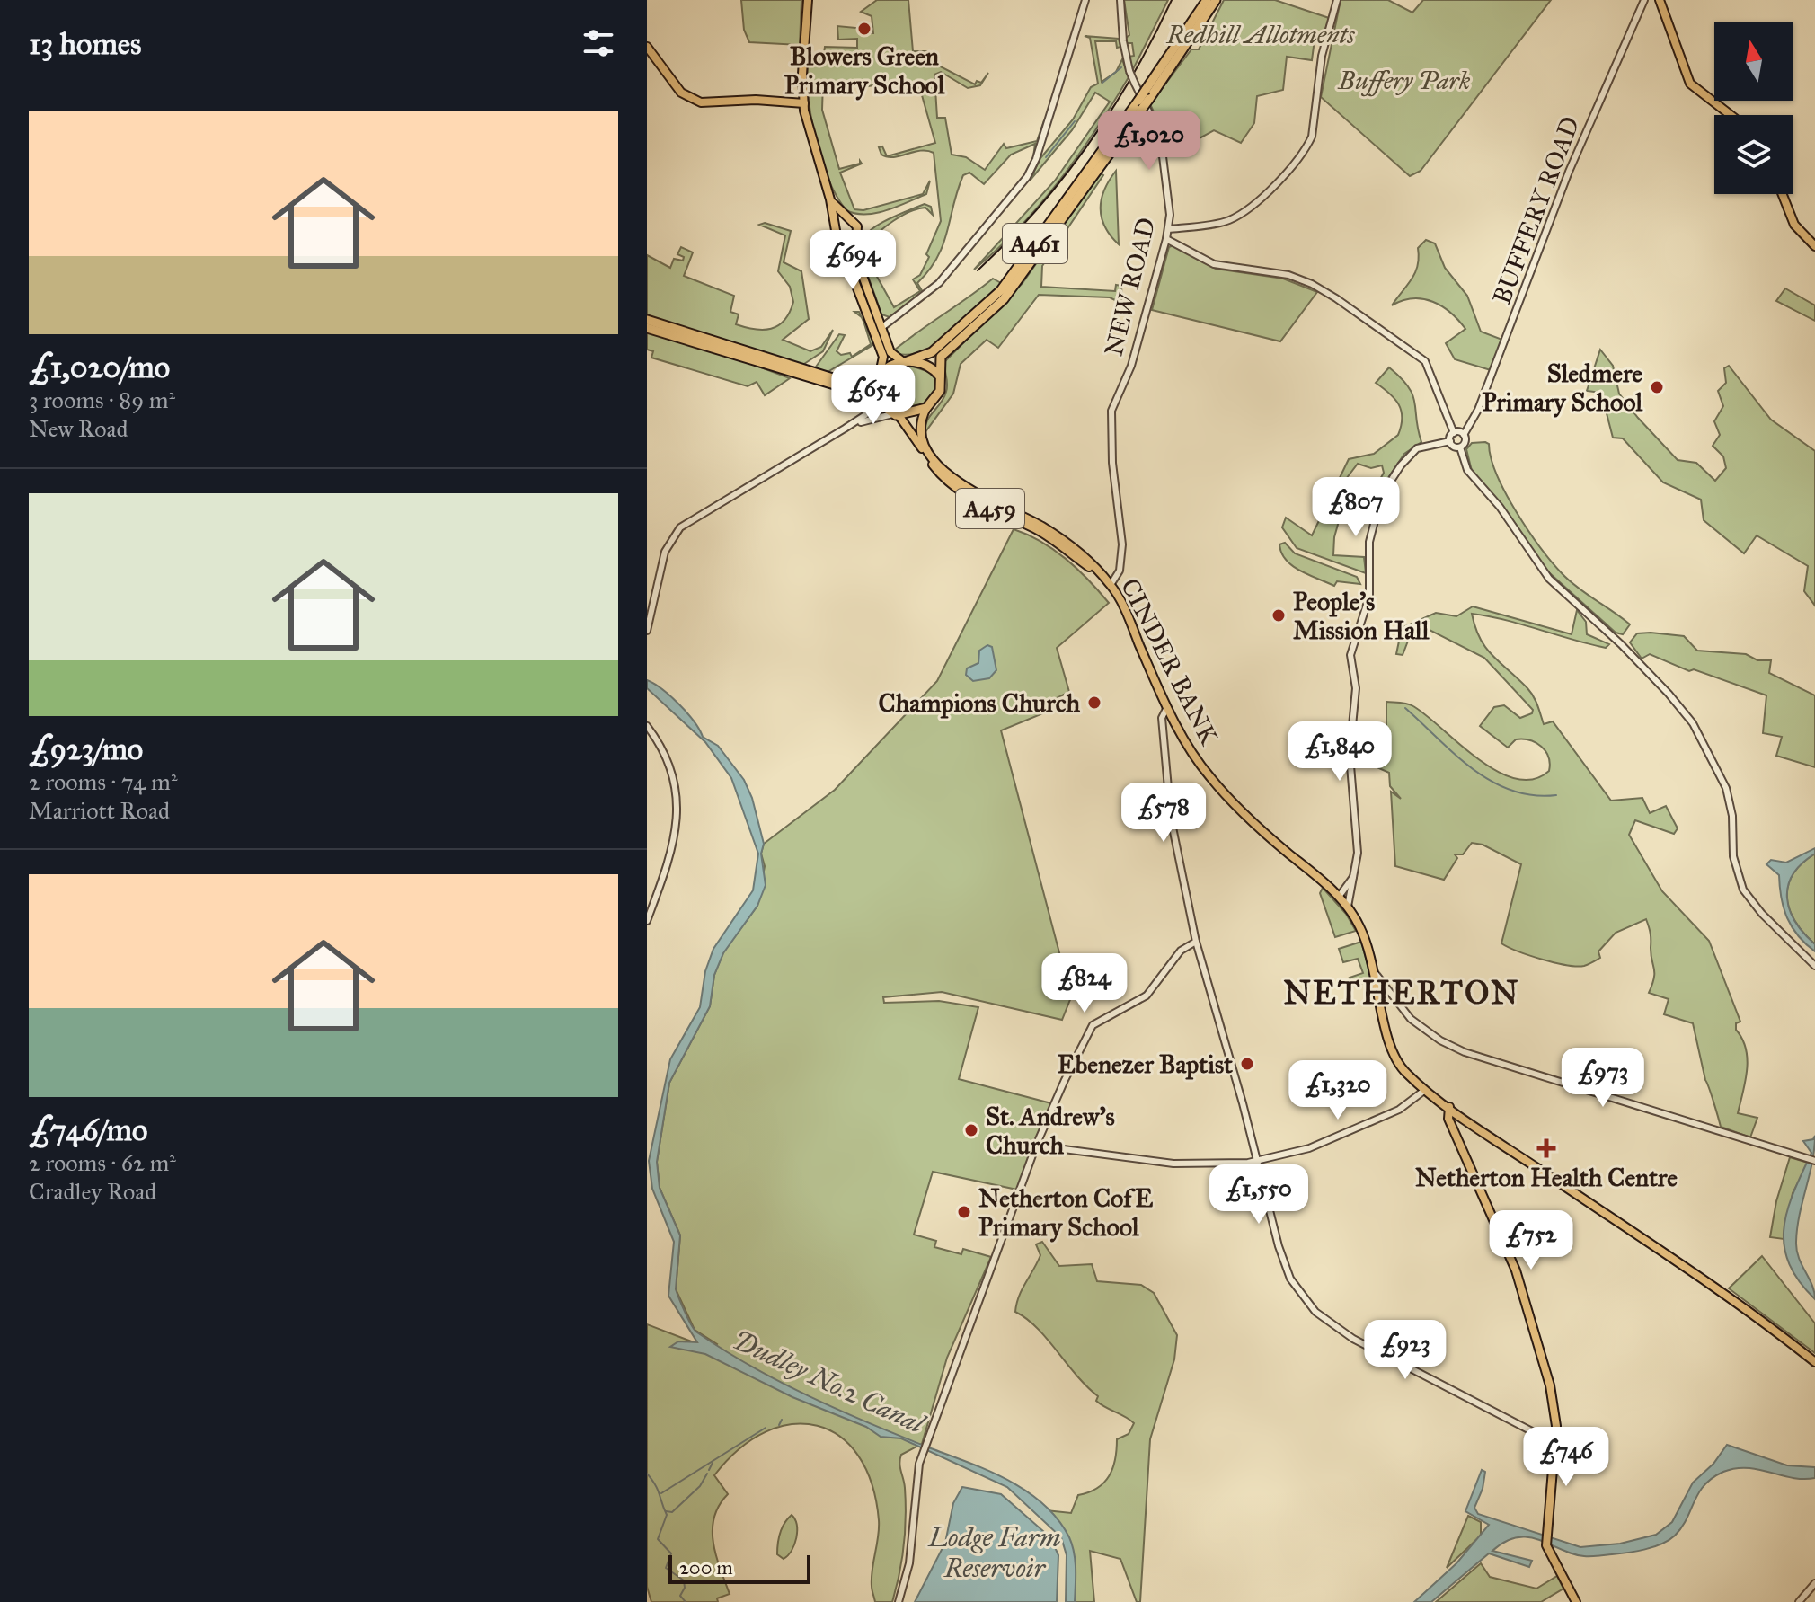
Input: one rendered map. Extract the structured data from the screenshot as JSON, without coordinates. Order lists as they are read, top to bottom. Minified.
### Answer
{"streets":{"highway":["A461"],"main road":["A459","CINDER BANK"],"street":["BUFFERY ROAD","NEW ROAD"]},"crossings":[["A461","CINDER BANK"],["NEW ROAD","CINDER BANK"],["A459","CINDER BANK"]],"districts":["NETHERTON"],"water":["Dudley No.2 Canal","Lodge Farm Reservoir"],"parks":["Redhill Allotments","Buffery Park"],"places":{"other":["Blowers Green Primary School","Sledmere Primary School","People's Mission Hall","Champions Church","Ebenezer Baptist","St. Andrew's Church","Netherton CofE Primary School"],"health":["Netherton Health Centre"]},"scale_bar":"200 m","north":"top","page":{"heading":"13 homes","list":[{"name":"£1,020/mo","note":"3 rooms · 89 m² · New Road"},{"name":"£923/mo","note":"2 rooms · 74 m² · Marriott Road"},{"name":"£746/mo","note":"2 rooms · 62 m² · Cradley Road"}],"price":["£1,020","£694","£654","£807","£1,840","£578","£824","£973","£1,320","£1,550","£752","£923","£746"],"scale":"200 m"}}
